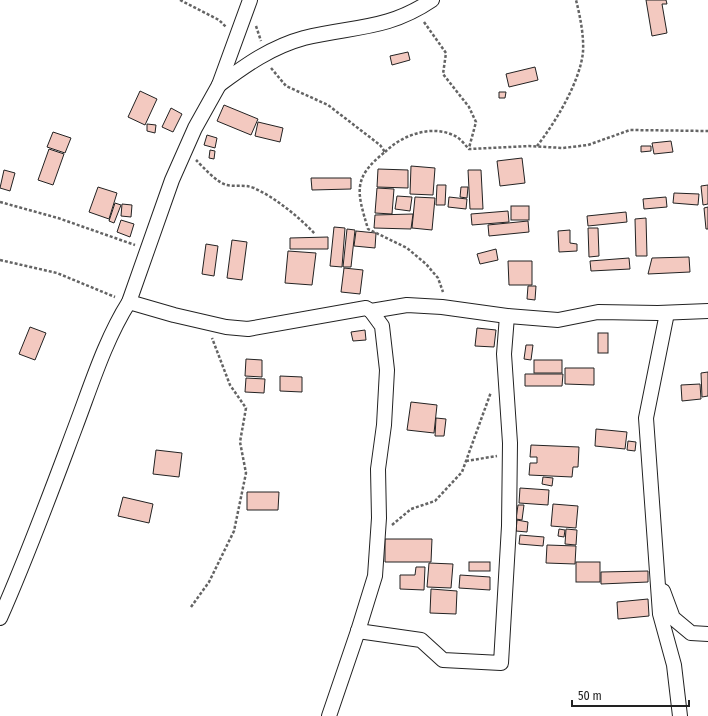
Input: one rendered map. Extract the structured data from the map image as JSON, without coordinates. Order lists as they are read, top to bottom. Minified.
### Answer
{"scale_bar":"50 m"}
